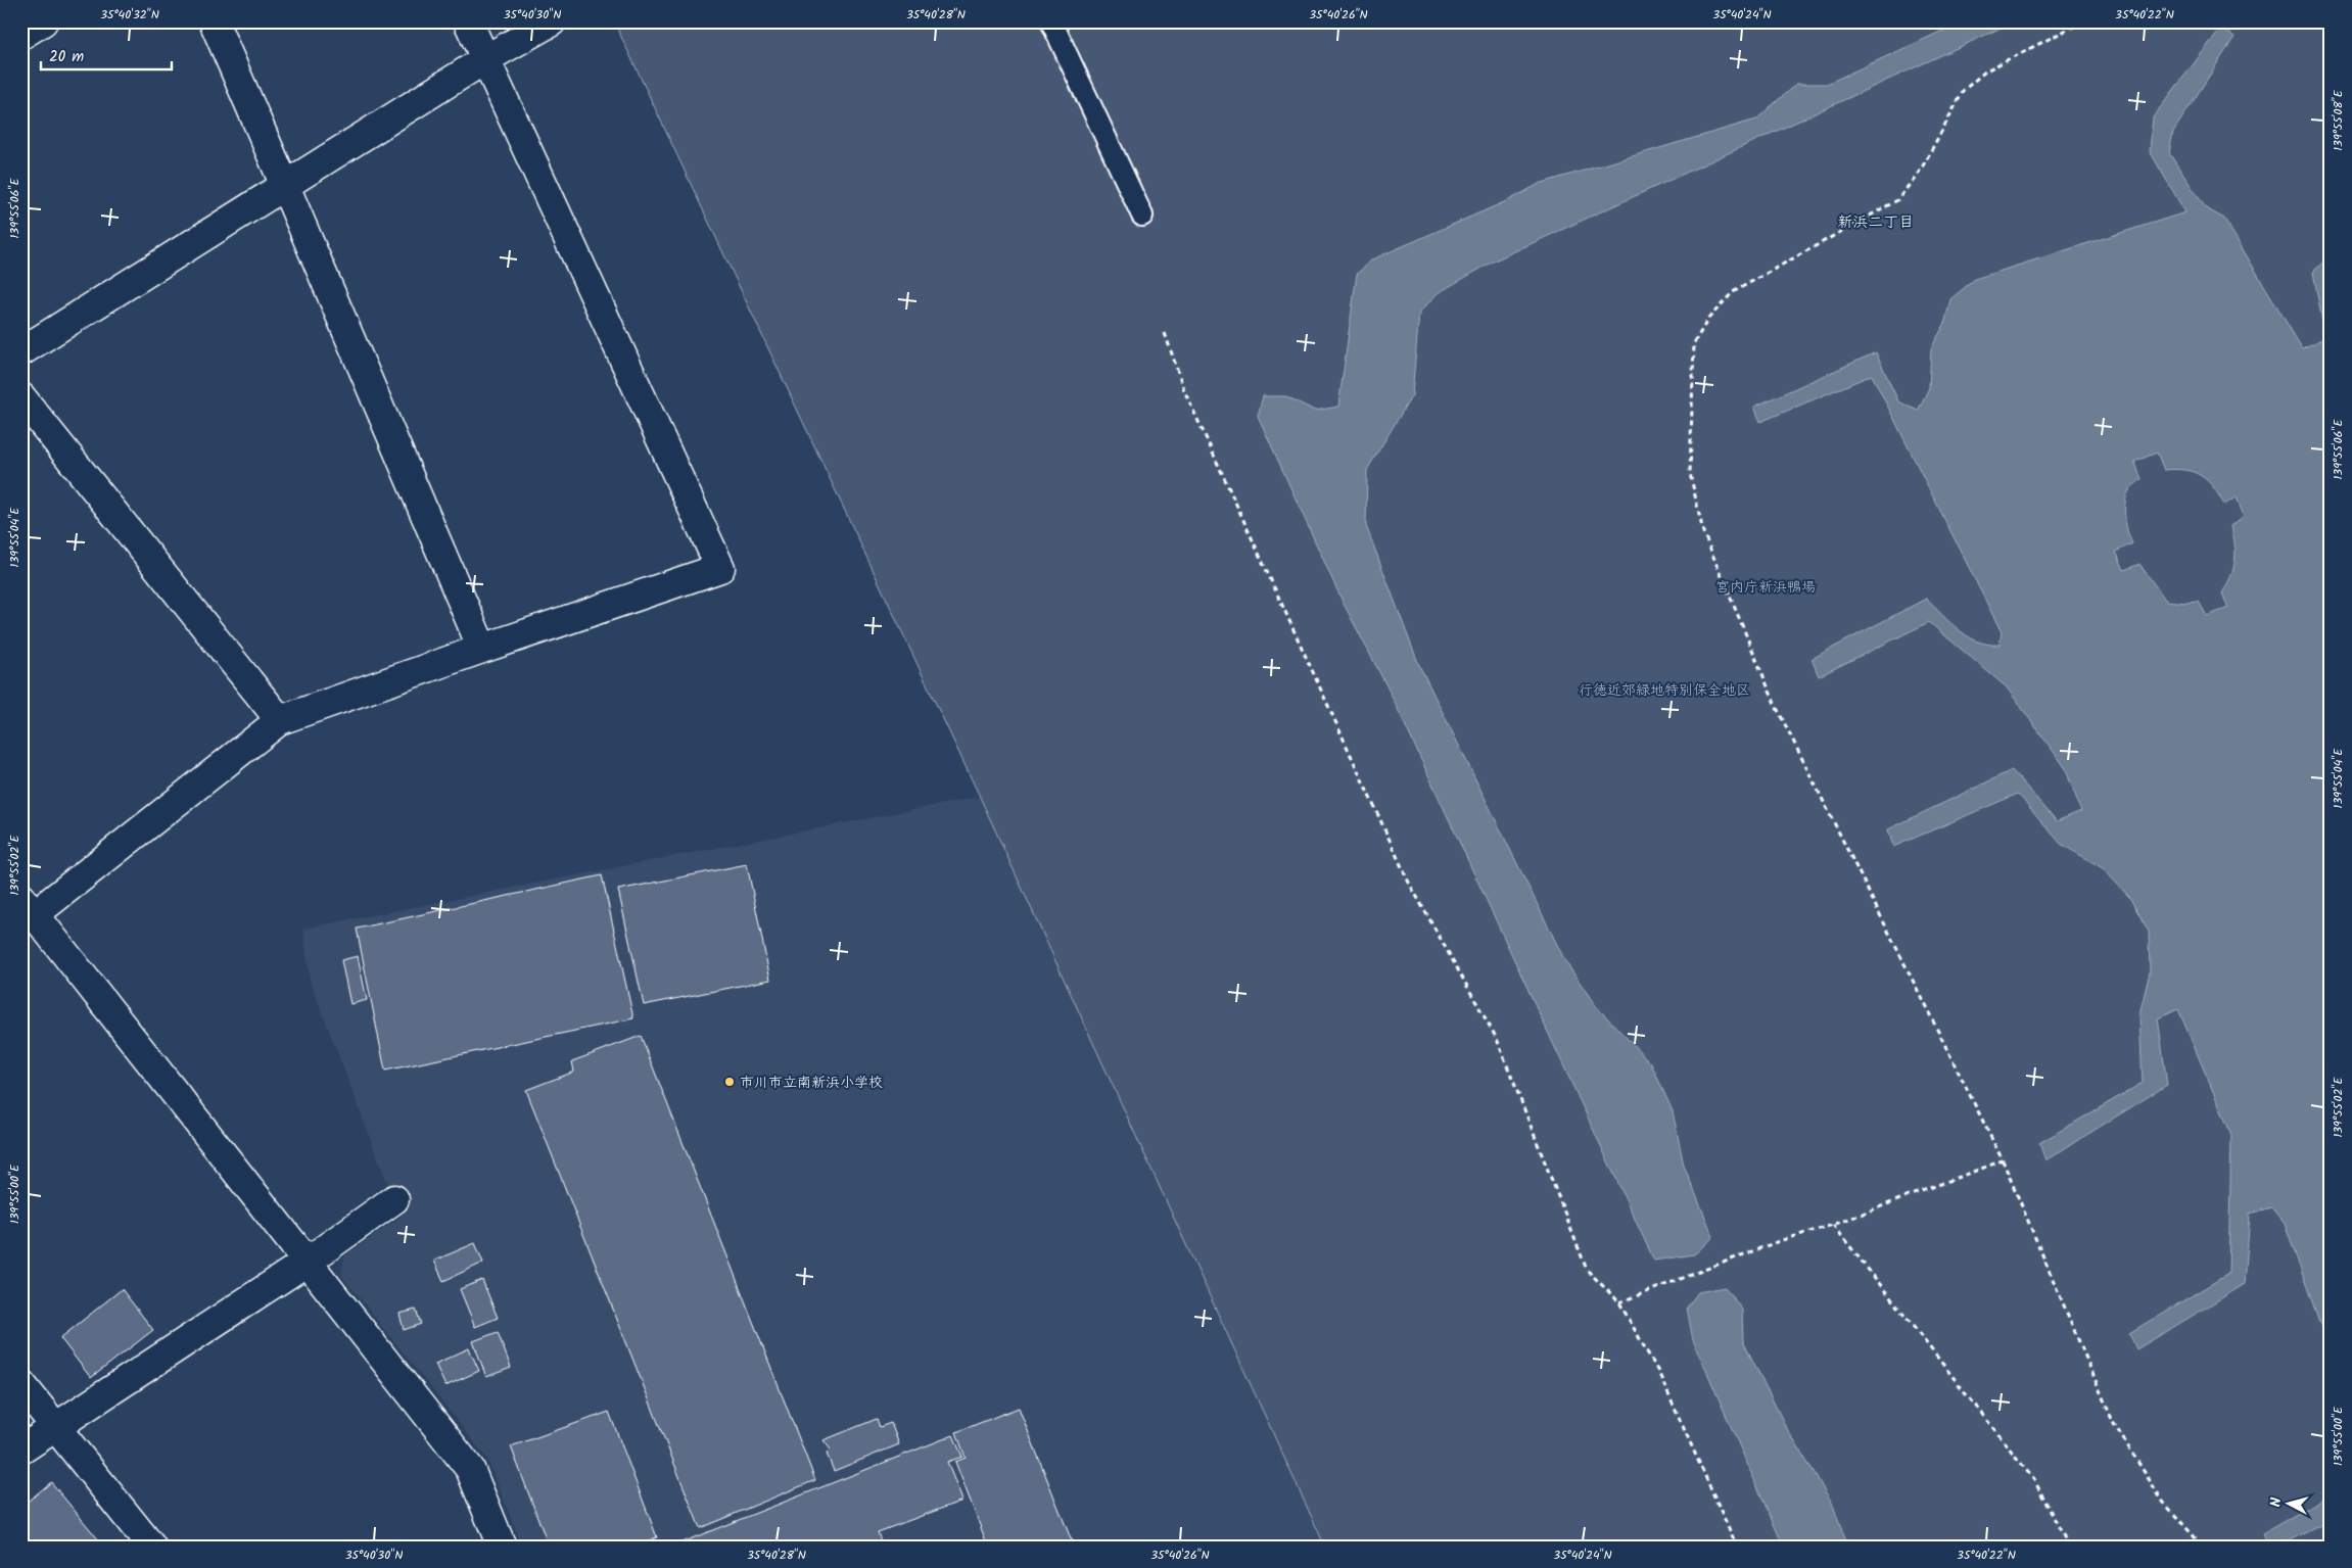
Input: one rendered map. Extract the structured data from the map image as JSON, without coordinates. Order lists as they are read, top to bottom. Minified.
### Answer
{"districts":["新浜二丁目"],"parks":["宮内庁新浜鴨場","行徳近郊緑地特別保全地区"],"places":["市川市立南新浜小学校"],"scale_bar":"20 m","north":"left","coordinates":["35°40'32\"N","35°40'30\"N","35°40'28\"N","35°40'26\"N","35°40'24\"N","35°40'22\"N","139°55'08\"E","139°55'06\"E","139°55'04\"E","139°55'02\"E","139°55'00\"E"]}
